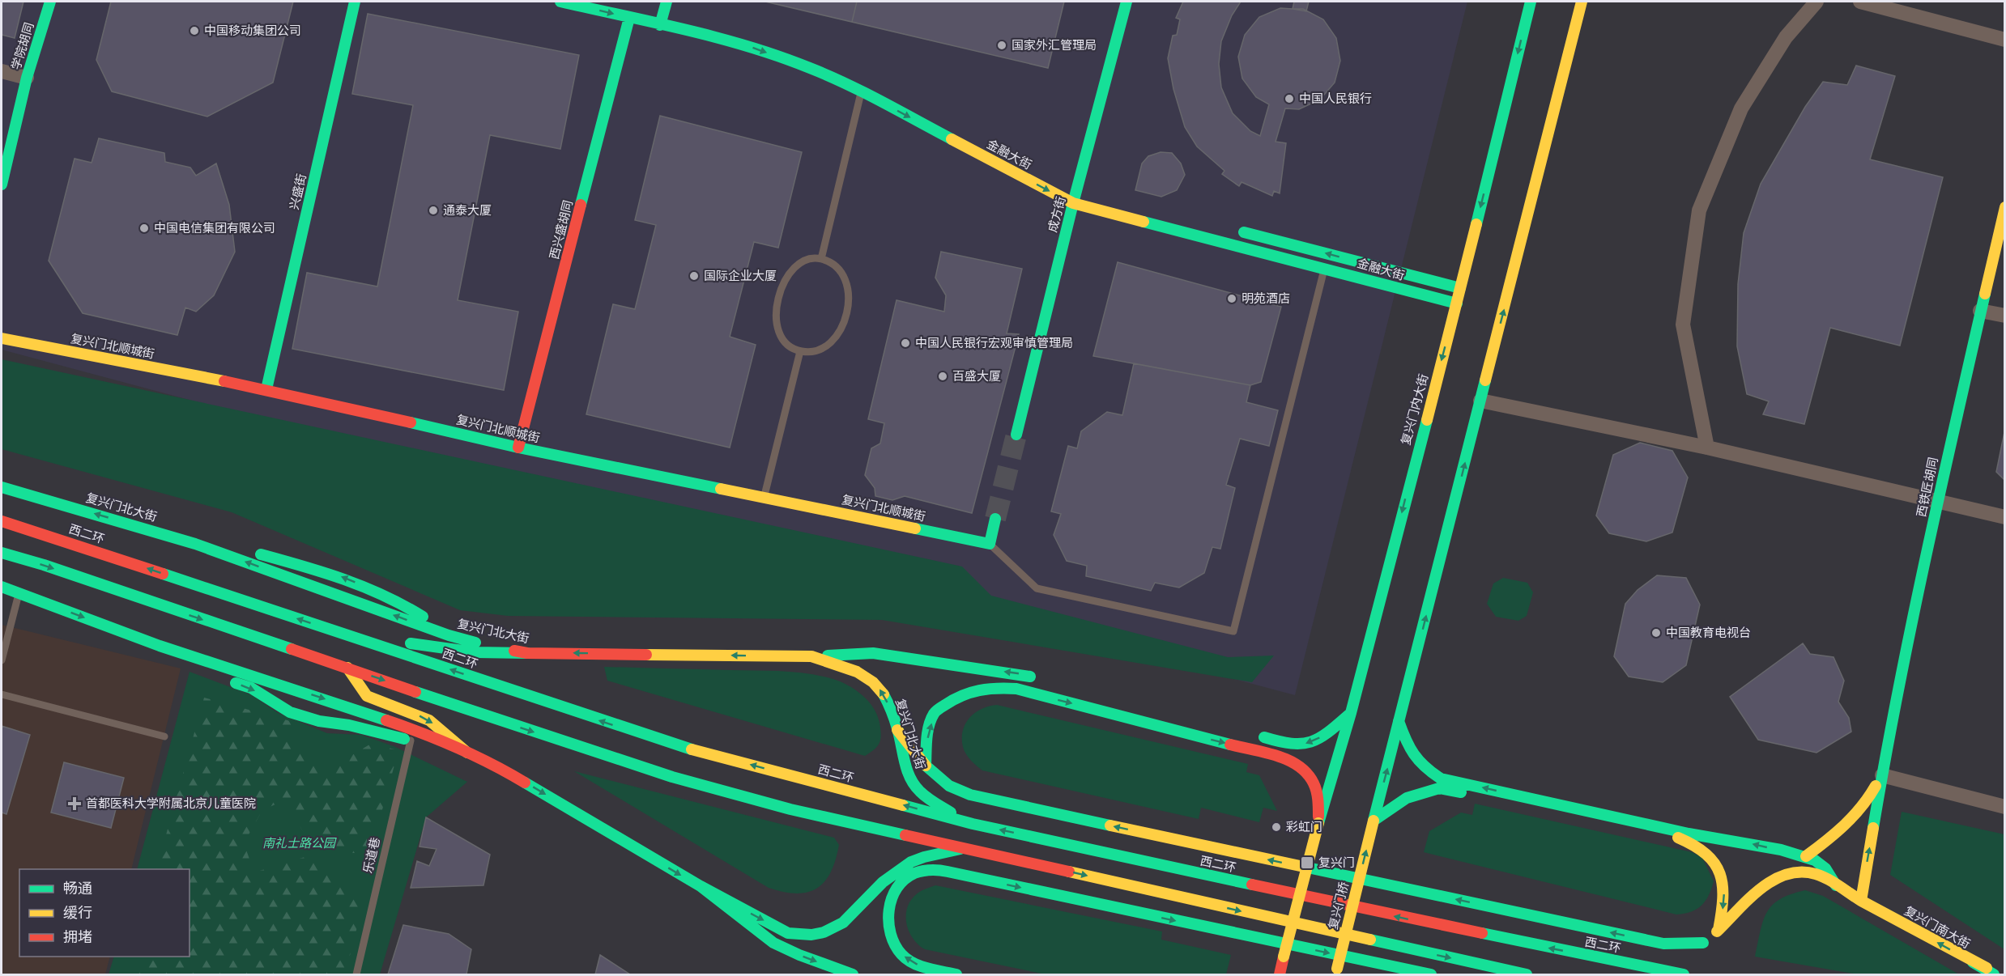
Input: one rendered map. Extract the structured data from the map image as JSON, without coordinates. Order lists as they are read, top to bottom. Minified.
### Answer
{"streets":{"main road":["学院胡同","金融大街","兴盛街","成方街","西兴盛胡同","复兴门北顺城街","复兴门内大街","西铁匠胡同","复兴门北大街","西二环","复兴门桥","复兴门南大街"],"lane":["乐道巷"]},"crossings":[["金融大街","成方街"],["金融大街","西兴盛胡同"],["金融大街","复兴门内大街"],["兴盛街","复兴门北顺城街"],["西兴盛胡同","复兴门北顺城街"],["西铁匠胡同","复兴门南大街"],["复兴门北大街","西二环"]],"one_way":["金融大街"],"parks":["南礼士路公园"],"places":{"other":["中国移动集团公司","国家外汇管理局","中国人民银行","通泰大厦","中国电信集团有限公司","国际企业大厦","明苑酒店","中国人民银行宏观审慎管理局","百盛大厦","中国教育电视台","彩虹门"],"health":["首都医科大学附属北京儿童医院"],"transit":["复兴门"]},"legend":["畅通","缓行","拥堵"]}
